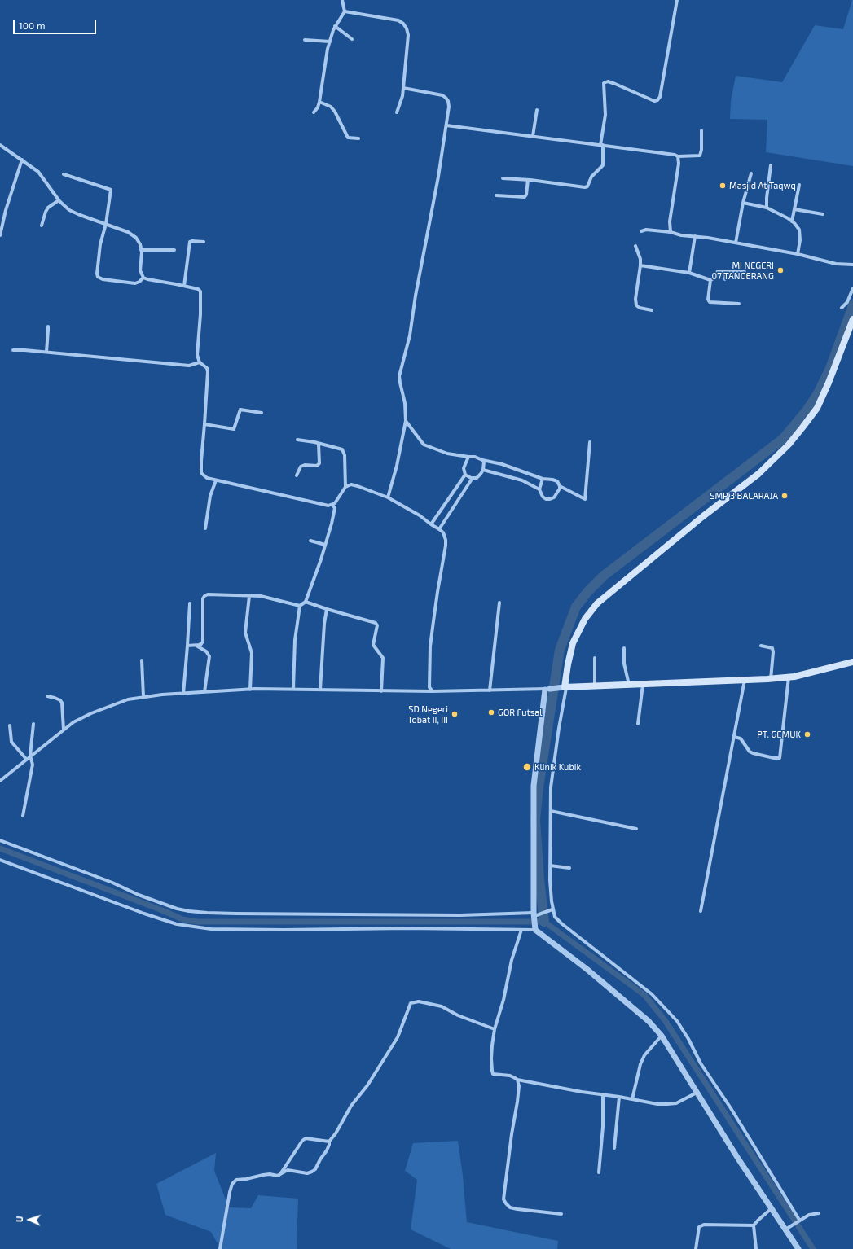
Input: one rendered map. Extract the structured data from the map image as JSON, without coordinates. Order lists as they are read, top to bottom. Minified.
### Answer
{"places":["Masjid At Taqwq","MI NEGERI 07 TANGERANG","SMP 3 BALARAJA","GOR Futsal","SD Negeri Tobat II, III","PT. GEMUK","Klinik Kubik"],"scale_bar":"100 m","north":"left"}
